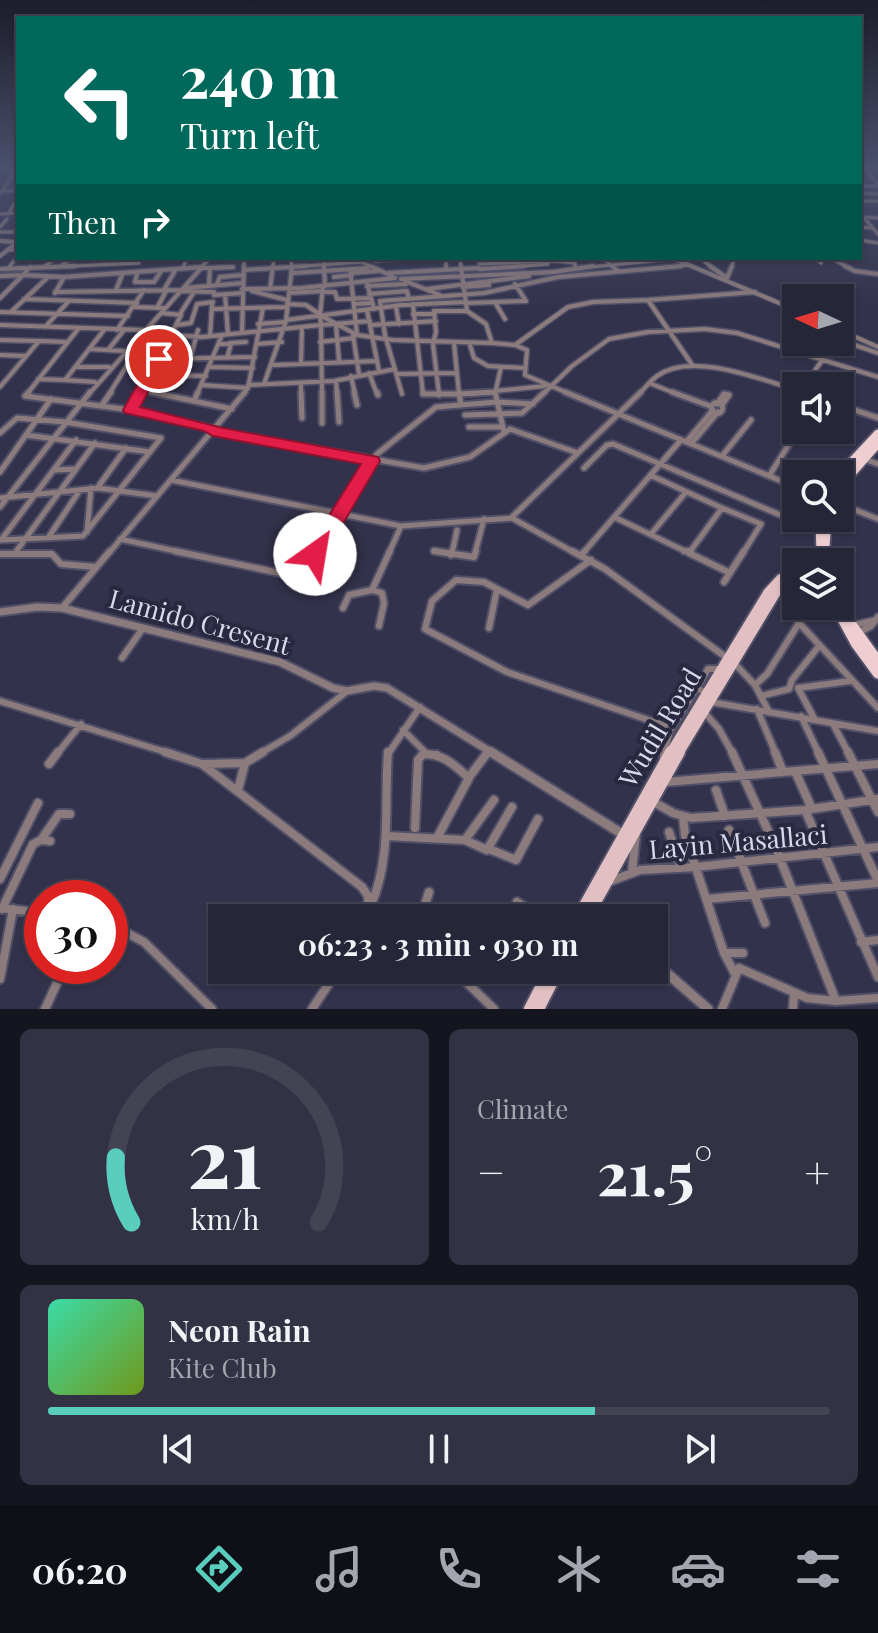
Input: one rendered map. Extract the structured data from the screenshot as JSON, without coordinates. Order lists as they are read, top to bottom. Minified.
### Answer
{"streets":{"main road":["Wudil Road"],"street":["Lamido Cresent","Layin Masallaci"]},"crossings":[["Lamido Cresent","Wudil Road"],["Wudil Road","Layin Masallaci"]],"north":"left","page":{"turn":["240 m","Turn left"],"then":"Then","limit":"30","trip":"06:23 · 3 min · 930 m","tile":"Climate","heat":["−","21.5°","+"],"song":["Neon Rain","Kite Club"],"tabs":"06:20","gauge":["21","km/h"]}}
